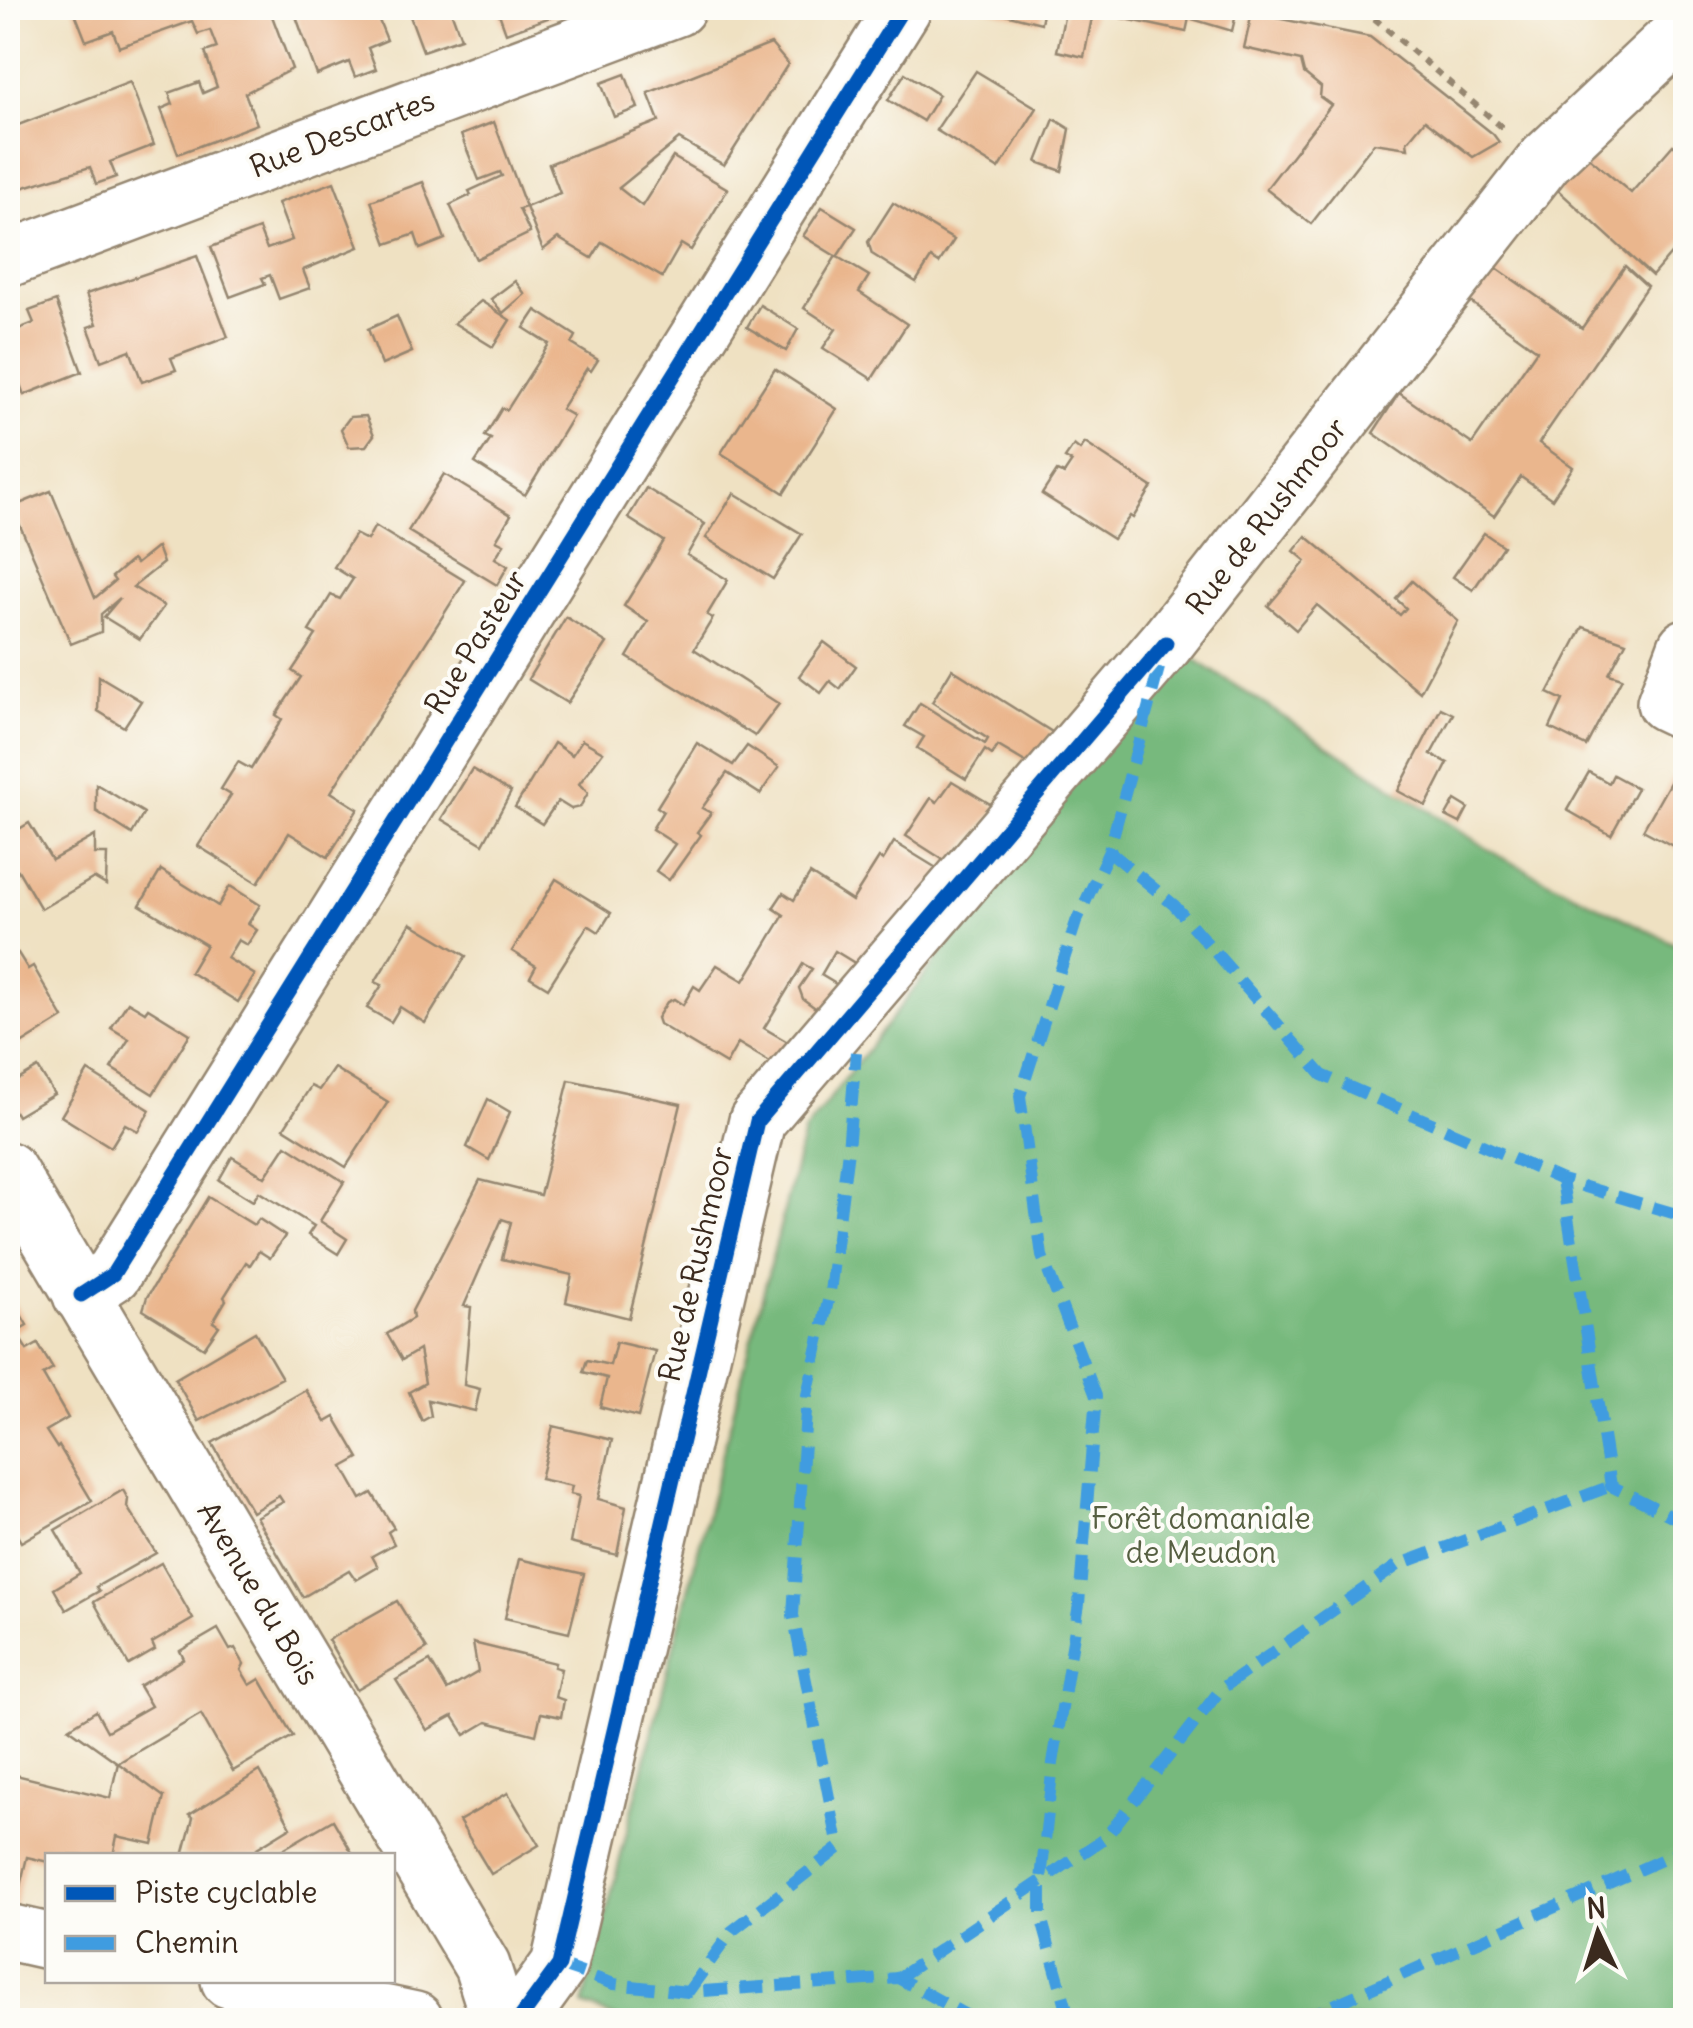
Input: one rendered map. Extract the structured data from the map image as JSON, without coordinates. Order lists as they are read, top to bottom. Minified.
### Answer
{"streets":{"street":["Rue Descartes","Rue de Rushmoor","Rue Pasteur","Avenue du Bois"]},"crossings":[["Rue Pasteur","Avenue du Bois"]],"parks":["Forêt domaniale de Meudon"],"legend":["Piste cyclable","Chemin"],"north":"top"}
